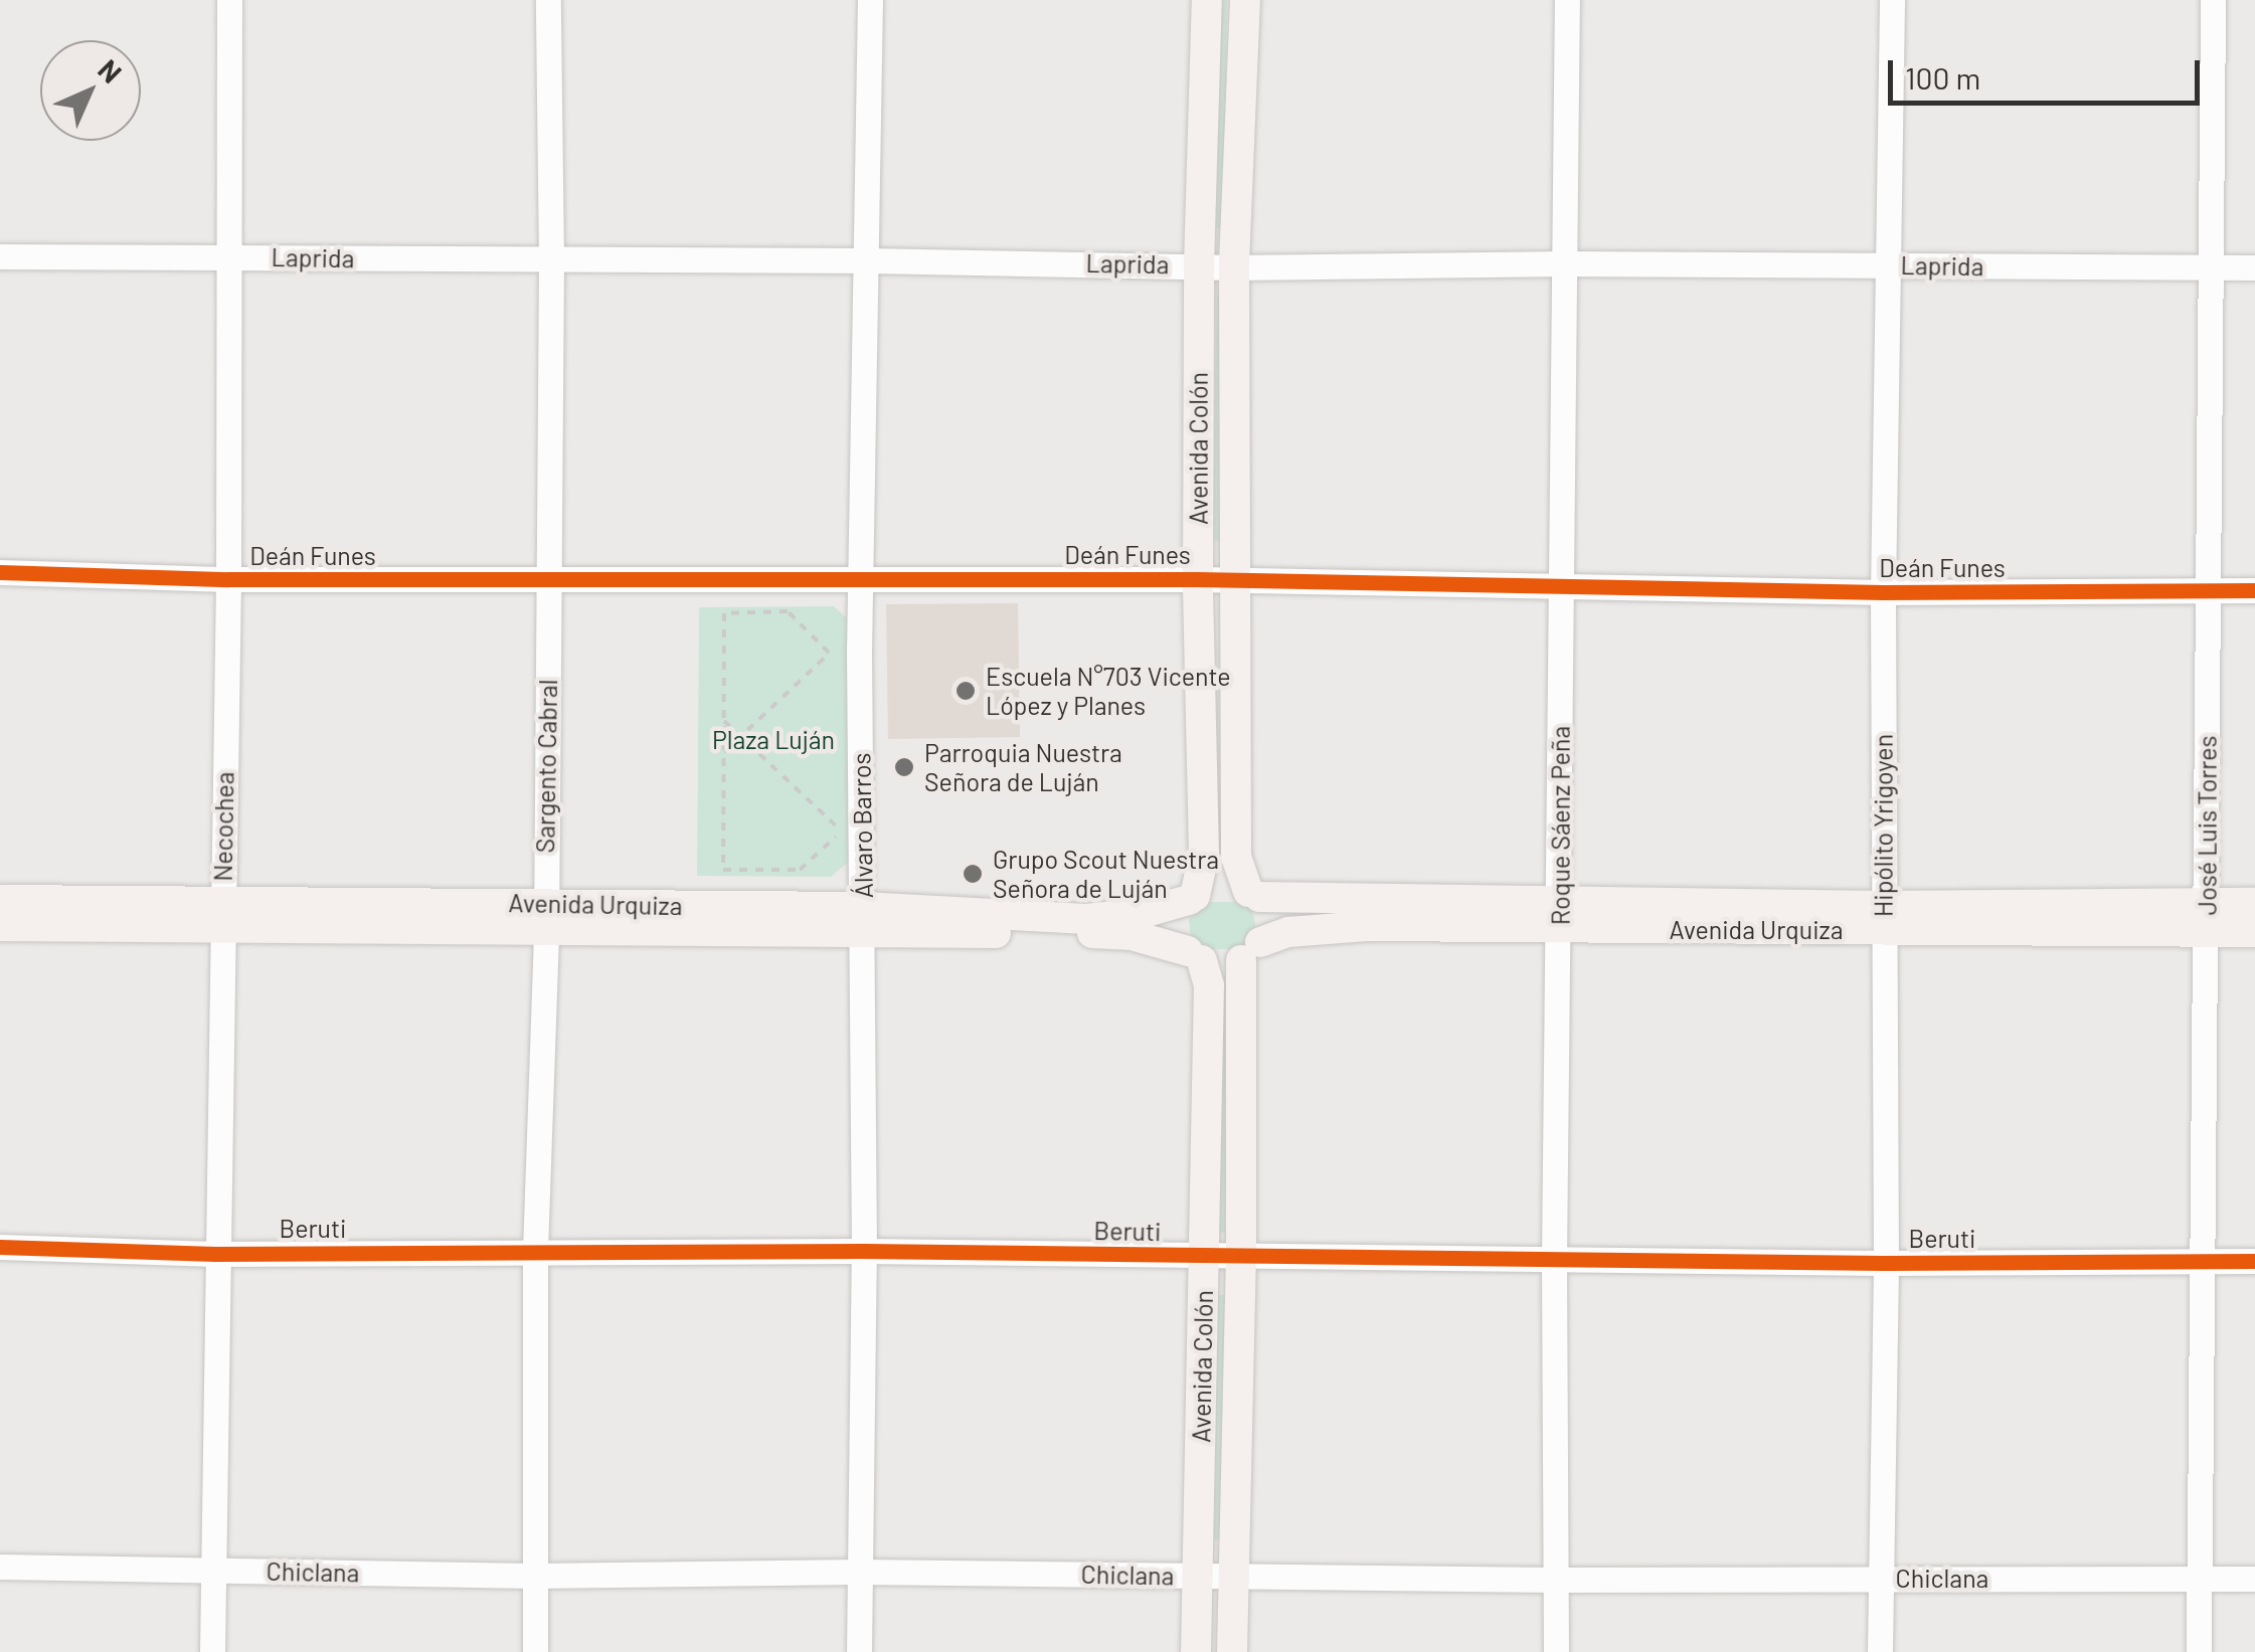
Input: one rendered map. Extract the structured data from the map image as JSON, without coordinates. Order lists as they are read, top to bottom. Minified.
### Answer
{"streets":{"main road":["Avenida Colón","Avenida Urquiza"],"street":["Laprida","Deán Funes","Sargento Cabral","Álvaro Barros","Roque Sáenz Peña","Hipólito Yrigoyen","José Luis Torres","Necochea","Beruti","Chiclana"]},"crossings":[["Laprida","Avenida Colón"],["Laprida","Sargento Cabral"],["Laprida","Álvaro Barros"],["Laprida","Roque Sáenz Peña"],["Laprida","Hipólito Yrigoyen"],["Laprida","José Luis Torres"],["Laprida","Necochea"],["Avenida Colón","Deán Funes"],["Avenida Colón","Avenida Urquiza"],["Avenida Colón","Beruti"],["Avenida Colón","Chiclana"],["Deán Funes","Sargento Cabral"],["Deán Funes","Álvaro Barros"],["Deán Funes","Roque Sáenz Peña"],["Deán Funes","Hipólito Yrigoyen"],["Deán Funes","José Luis Torres"],["Deán Funes","Necochea"],["Sargento Cabral","Avenida Urquiza"],["Sargento Cabral","Beruti"],["Sargento Cabral","Chiclana"],["Álvaro Barros","Avenida Urquiza"],["Álvaro Barros","Beruti"],["Álvaro Barros","Chiclana"],["Roque Sáenz Peña","Avenida Urquiza"],["Roque Sáenz Peña","Beruti"],["Roque Sáenz Peña","Chiclana"],["Hipólito Yrigoyen","Avenida Urquiza"],["Hipólito Yrigoyen","Beruti"],["Hipólito Yrigoyen","Chiclana"],["José Luis Torres","Avenida Urquiza"],["José Luis Torres","Beruti"],["José Luis Torres","Chiclana"],["Necochea","Avenida Urquiza"],["Necochea","Beruti"],["Necochea","Chiclana"]],"parks":["Plaza Luján"],"places":["Escuela N°703 Vicente López y Planes","Parroquia Nuestra Señora de Luján","Grupo Scout Nuestra Señora de Luján"],"scale_bar":"100 m","north":"top right"}
